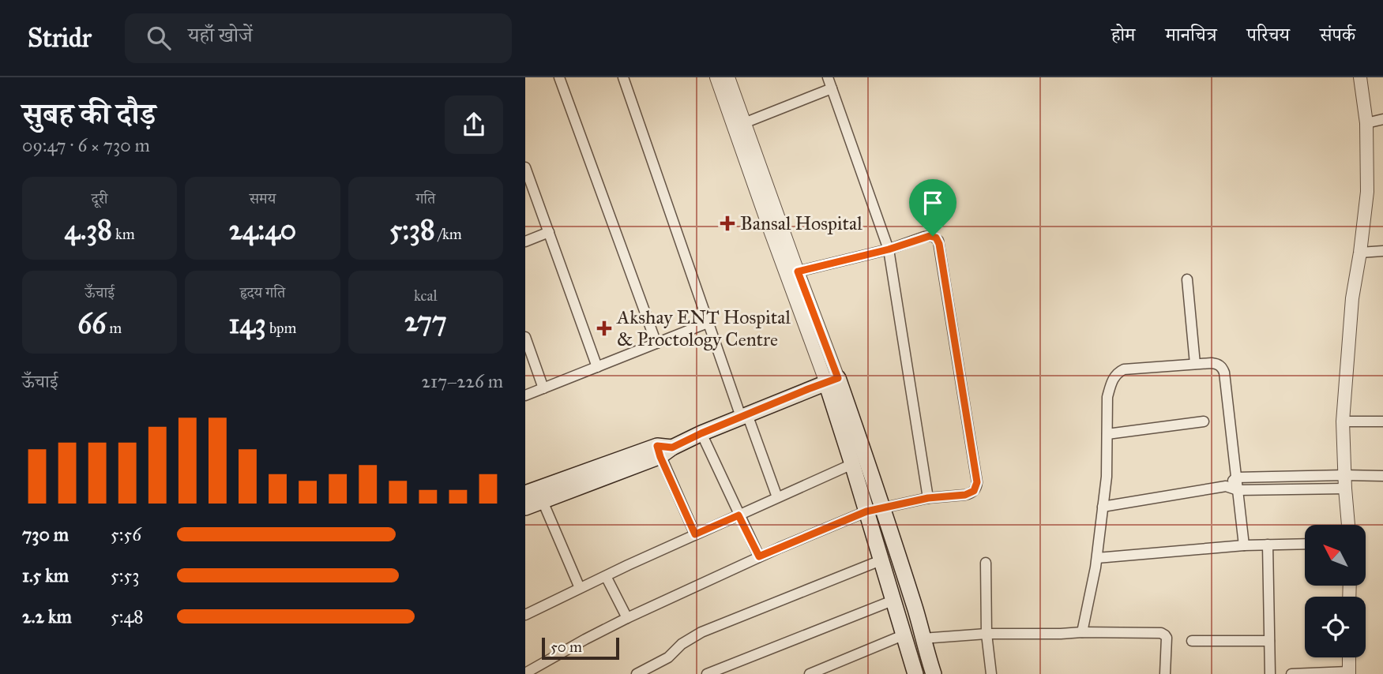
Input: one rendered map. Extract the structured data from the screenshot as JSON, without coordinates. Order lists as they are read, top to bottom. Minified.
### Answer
{"places":{"health":["Bansal Hospital","Akshay ENT Hospital & Proctology Centre"]},"scale_bar":"50 m","north":"top left","page":{"header":"Stridr","search":"यहाँ खोजें","nav":["होम","मानचित्र","परिचय","संपर्क"],"heading":["सुबह की दौड़","09:47 · 6 × 730 m"],"stats":[["दूरी","4.38 km"],["समय","24:40"],["गति","5:38 /km"],["ऊँचाई","66 m"],["हृदय गति","143 bpm"],["kcal","277"]],"chart":["ऊँचाई","217–226 m"],"list":[{"name":"730 m","note":"5:56"},{"name":"1.5 km","note":"5:53"},{"name":"2.2 km","note":"5:48"}],"scale":"50 m"}}
